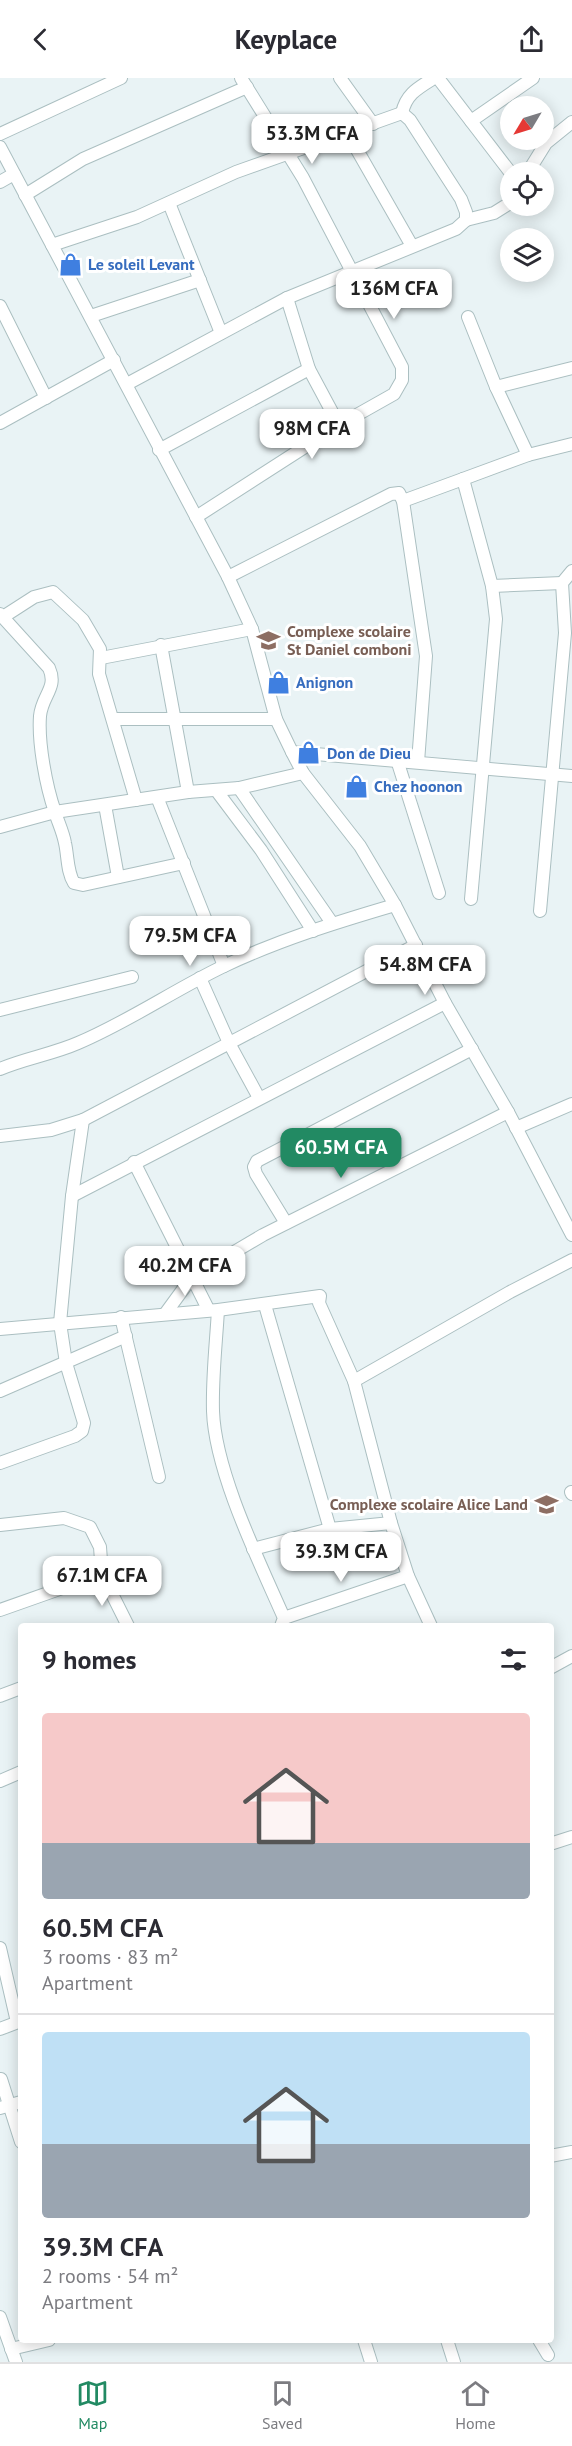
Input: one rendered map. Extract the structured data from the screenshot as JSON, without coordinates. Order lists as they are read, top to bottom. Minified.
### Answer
{"places":{"shop":["Le soleil Levant","Anignon","Don de Dieu","Chez hoonon"],"school or university":["Complexe scolaire St Daniel comboni","Complexe scolaire Alice Land"]},"north":"bottom left","page":{"header":"Keyplace","price":["53.3M CFA","136M CFA","98M CFA","79.5M CFA","54.8M CFA","60.5M CFA","40.2M CFA","39.3M CFA","67.1M CFA"],"heading":"9 homes","list":[{"name":"60.5M CFA","note":"3 rooms · 83 m² · Apartment"},{"name":"39.3M CFA","note":"2 rooms · 54 m² · Apartment"}],"tabs":["Map","Saved","Home"]}}
